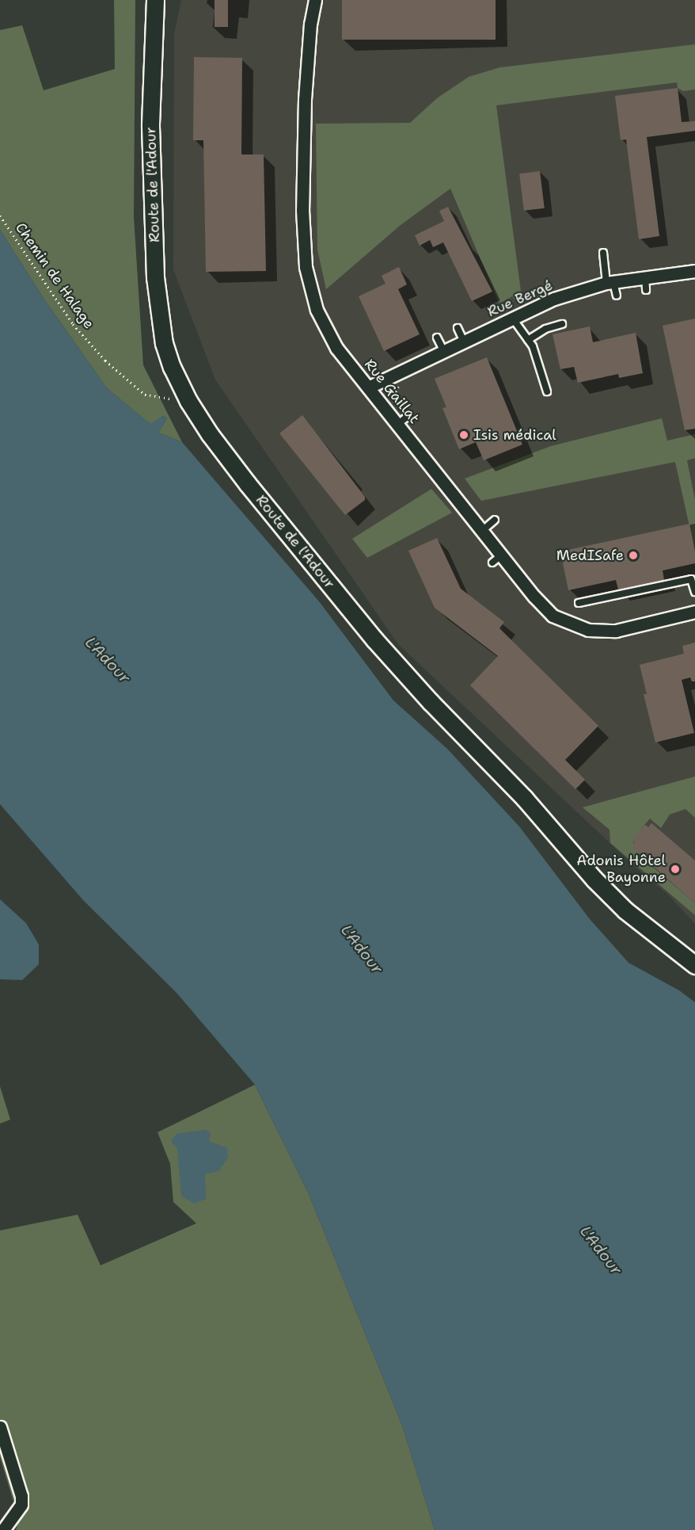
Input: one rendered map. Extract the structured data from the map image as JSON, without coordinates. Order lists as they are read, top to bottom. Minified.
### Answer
{"streets":{"main road":["Route de l'Adour"],"street":["Rue Bergé","Rue Gaillat"],"path":["Chemin de Halage"]},"crossings":[["Route de l'Adour","Chemin de Halage"],["Rue Bergé","Rue Gaillat"]],"water":["L'Adour"],"places":["Isis médical","MedISafe","Adonis Hôtel Bayonne"]}
